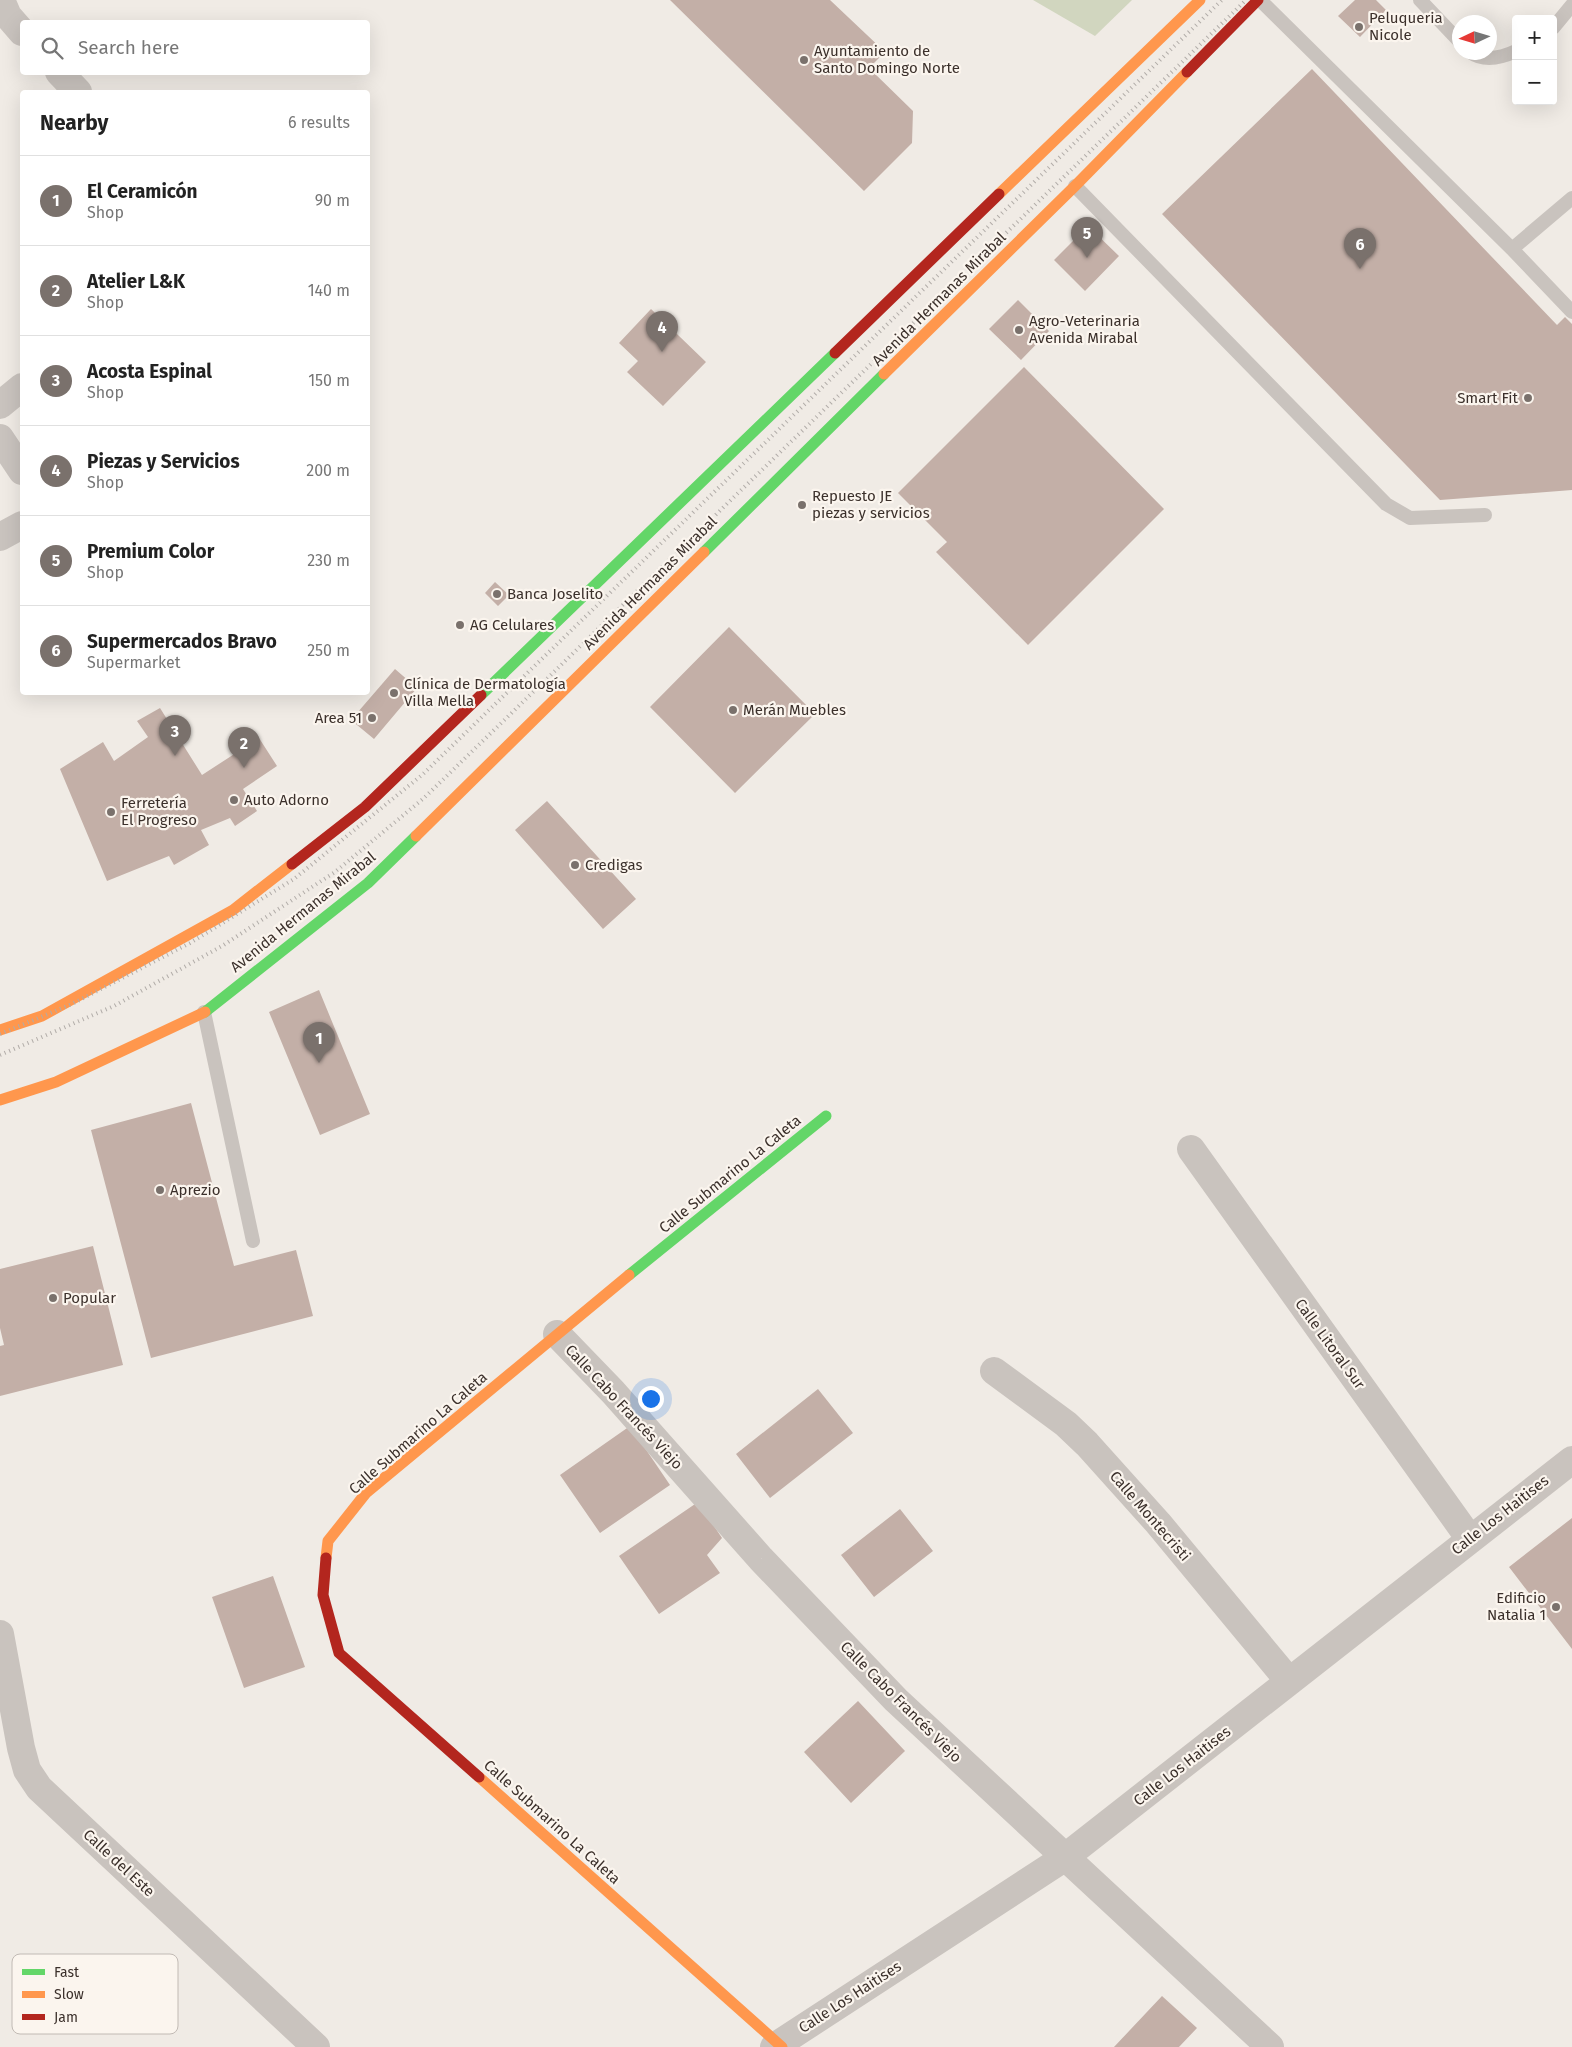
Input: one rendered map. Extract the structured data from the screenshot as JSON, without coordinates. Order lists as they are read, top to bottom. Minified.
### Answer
{"streets":{"main road":["Avenida Hermanas Mirabal","Calle Submarino La Caleta"],"street":["Calle Litoral Sur","Calle Cabo Francés Viejo","Calle Los Haitises","Calle Montecristi","Calle del Este"]},"crossings":[["Calle Submarino La Caleta","Calle Cabo Francés Viejo"],["Calle Submarino La Caleta","Calle Los Haitises"],["Calle Litoral Sur","Calle Los Haitises"],["Calle Cabo Francés Viejo","Calle Los Haitises"],["Calle Los Haitises","Calle Montecristi"]],"places":["Peluqueria Nicole","Ayuntamiento de Santo Domingo Norte","Agro-Veterinaria Avenida Mirabal","Smart Fit","Repuesto JE piezas y servicios","Banca Joselito","AG Celulares","Clínica de Dermatología Villa Mella","Merán Muebles","Area 51","Auto Adorno","Ferretería El Progreso","Credigas","Aprezio","Popular","Edificio Natalia 1"],"legend":["Fast","Slow","Jam"],"north":"left","page":{"map_buttons":["+","−"],"search":"Search here","heading":["Nearby","6 results"],"list":[{"mark":"1","name":"El Ceramicón","note":"Shop","value":"90 m"},{"mark":"2","name":"Atelier L&K","note":"Shop","value":"140 m"},{"mark":"3","name":"Acosta Espinal","note":"Shop","value":"150 m"},{"mark":"4","name":"Piezas y Servicios","note":"Shop","value":"200 m"},{"mark":"5","name":"Premium Color","note":"Shop","value":"230 m"},{"mark":"6","name":"Supermercados Bravo","note":"Supermarket","value":"250 m"}],"pins":["5","6","4","3","2","1"]}}
